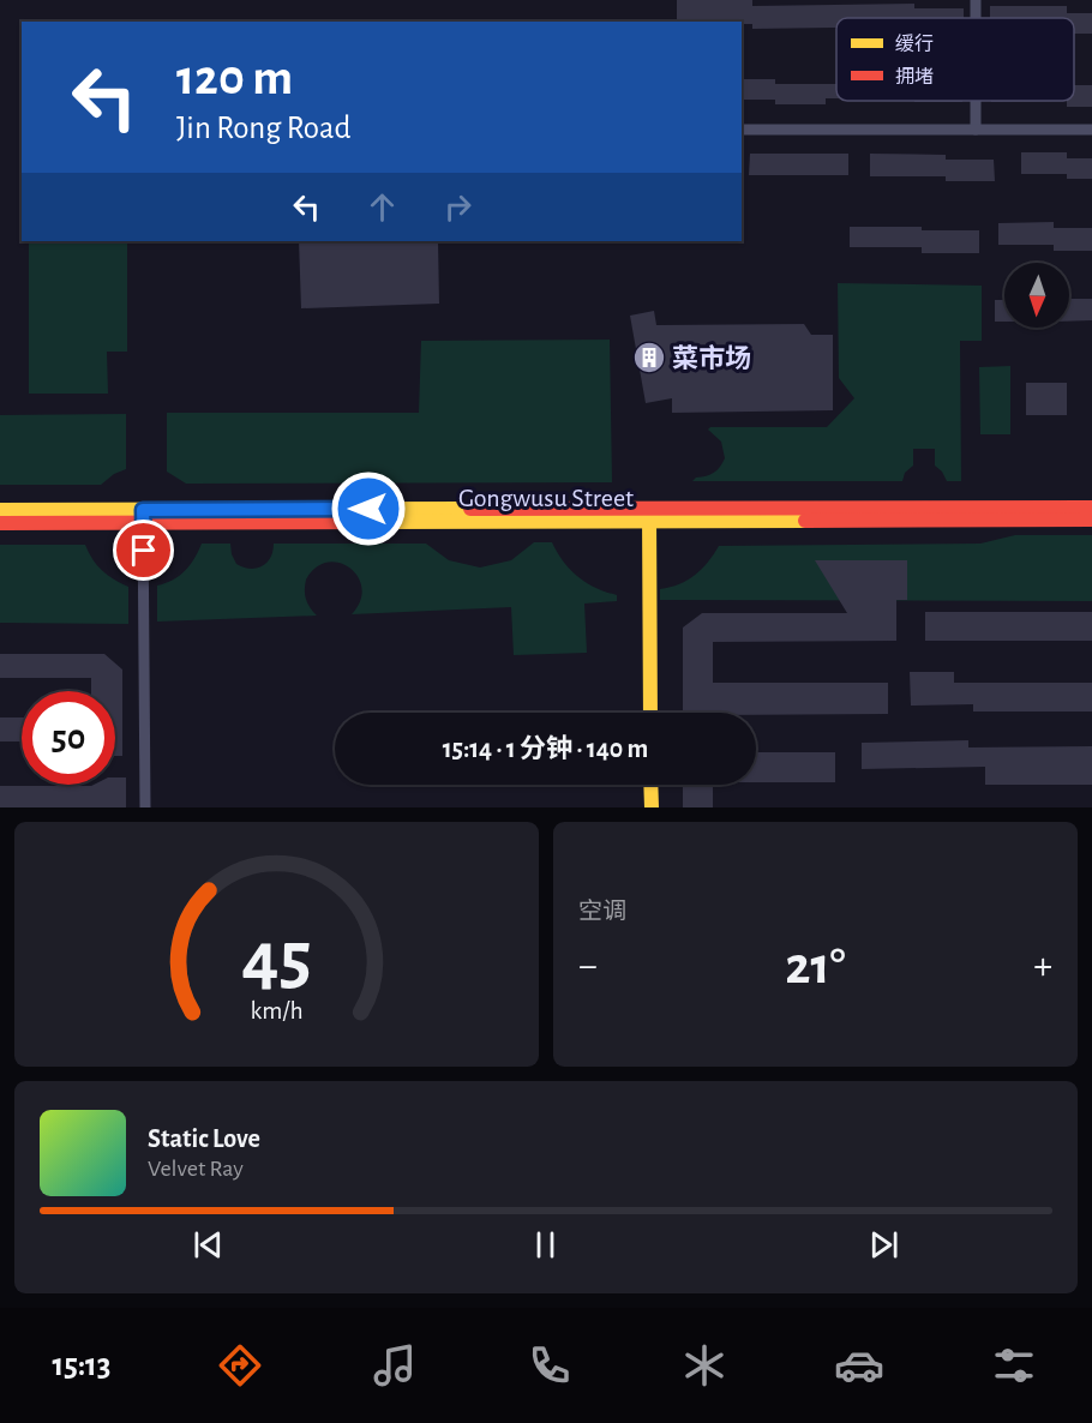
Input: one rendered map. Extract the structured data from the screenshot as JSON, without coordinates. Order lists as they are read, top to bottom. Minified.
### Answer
{"streets":{"main road":["Gongwusu Street"]},"places":{"building":["菜市场"]},"legend":["缓行","拥堵"],"north":"bottom","page":{"turn":["120 m","Jin Rong Road"],"limit":"50","trip":"15:14 · 1 分钟 · 140 m","tile":"空调","heat":["−","21°","+"],"song":["Static Love","Velvet Ray"],"tabs":"15:13","gauge":["45","km/h"]}}
